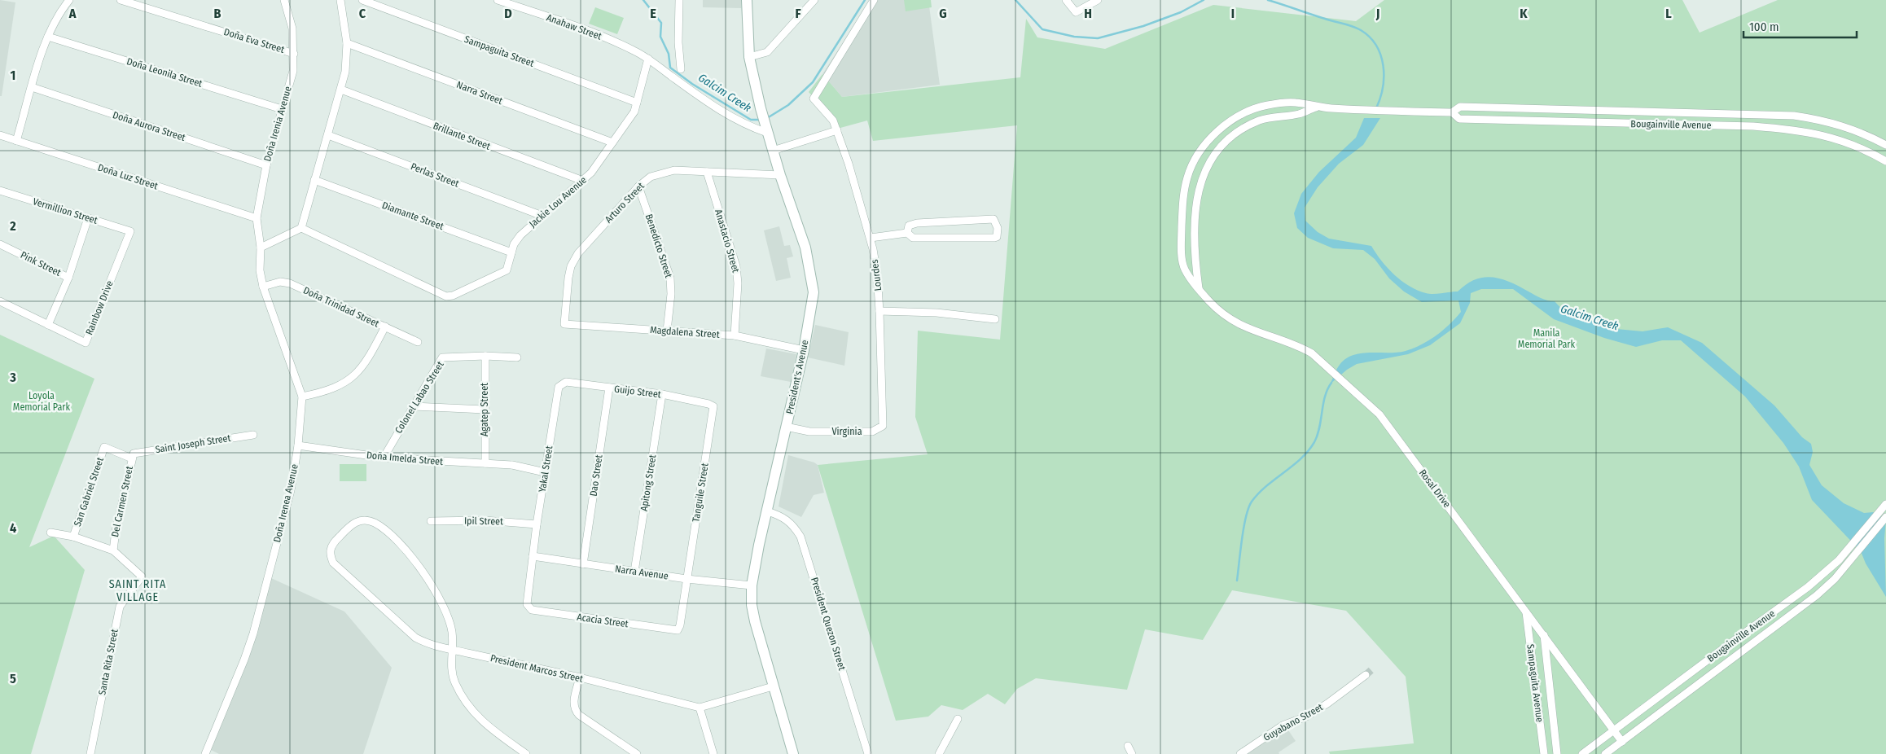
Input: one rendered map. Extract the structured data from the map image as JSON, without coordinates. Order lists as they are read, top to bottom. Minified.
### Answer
{"streets":{"street":["Anahaw Street","Doña Eva Street","Sampaguita Street","Doña Leonila Street","Narra Street","Doña Irenia Avenue","Bougainville Avenue","Doña Aurora Street","Brillante Street","Perlas Street","Doña Luz Street","Jackie Lou Avenue","Arturo Street","Vermillion Street","Diamante Street","Anastacio Street","Benedicto Street","Pink Street","Lourdes","Doña Trinidad Street","Rainbow Drive","Magdalena Street","President's Avenue","Guijo Street","Colonel Labao Street","Agatep Street","Virginia","Saint Joseph Street","Doña Imelda Street","Yakal Street","Dao Street","Apitong Street","Rosal Drive","San Gabriel Street","Tanguile Street","Del Carmen Street","Doña Irenea Avenue","Ipil Street","Narra Avenue","Acacia Street","President Quezon Street","Santa Rita Street","President Marcos Street","Sampaguita Avenue","Guyabano Street"]},"crossings":[["Anahaw Street","Jackie Lou Avenue"],["Doña Eva Street","Doña Irenia Avenue"],["Sampaguita Street","Jackie Lou Avenue"],["Doña Leonila Street","Doña Irenia Avenue"],["Narra Street","Jackie Lou Avenue"],["Doña Irenia Avenue","Doña Aurora Street"],["Doña Irenia Avenue","Doña Luz Street"],["Doña Irenia Avenue","Doña Irenea Avenue"],["Bougainville Avenue","Rosal Drive"],["Brillante Street","Jackie Lou Avenue"],["Perlas Street","Jackie Lou Avenue"],["Jackie Lou Avenue","Diamante Street"],["Arturo Street","Anastacio Street"],["Arturo Street","Benedicto Street"],["Arturo Street","Magdalena Street"],["Arturo Street","President's Avenue"],["Vermillion Street","Pink Street"],["Vermillion Street","Rainbow Drive"],["Anastacio Street","Magdalena Street"],["Benedicto Street","Magdalena Street"],["Lourdes","Virginia"],["Doña Trinidad Street","Doña Irenea Avenue"],["Magdalena Street","President's Avenue"],["President's Avenue","Virginia"],["President's Avenue","Narra Avenue"],["President's Avenue","President Quezon Street"],["Guijo Street","Yakal Street"],["Guijo Street","Dao Street"],["Guijo Street","Apitong Street"],["Guijo Street","Tanguile Street"],["Colonel Labao Street","Agatep Street"],["Colonel Labao Street","Doña Imelda Street"],["Agatep Street","Doña Imelda Street"],["Saint Joseph Street","San Gabriel Street"],["Saint Joseph Street","Del Carmen Street"],["Doña Imelda Street","Yakal Street"],["Doña Imelda Street","Doña Irenea Avenue"],["Yakal Street","Ipil Street"],["Yakal Street","Narra Avenue"],["Yakal Street","Acacia Street"],["Dao Street","Narra Avenue"],["Apitong Street","Narra Avenue"],["Rosal Drive","Sampaguita Avenue"],["San Gabriel Street","Del Carmen Street"],["Tanguile Street","Narra Avenue"],["Tanguile Street","Acacia Street"],["Del Carmen Street","Santa Rita Street"],["Narra Avenue","Acacia Street"]],"districts":["SAINT RITA VILLAGE"],"water":["Galcim Creek"],"parks":["Manila Memorial Park","Loyola Memorial Park"],"scale_bar":"100 m","grid":{"columns":["A","B","C","D","E","F","G","H","I","J","K","L"],"rows":["1","2","3","4","5"]}}
